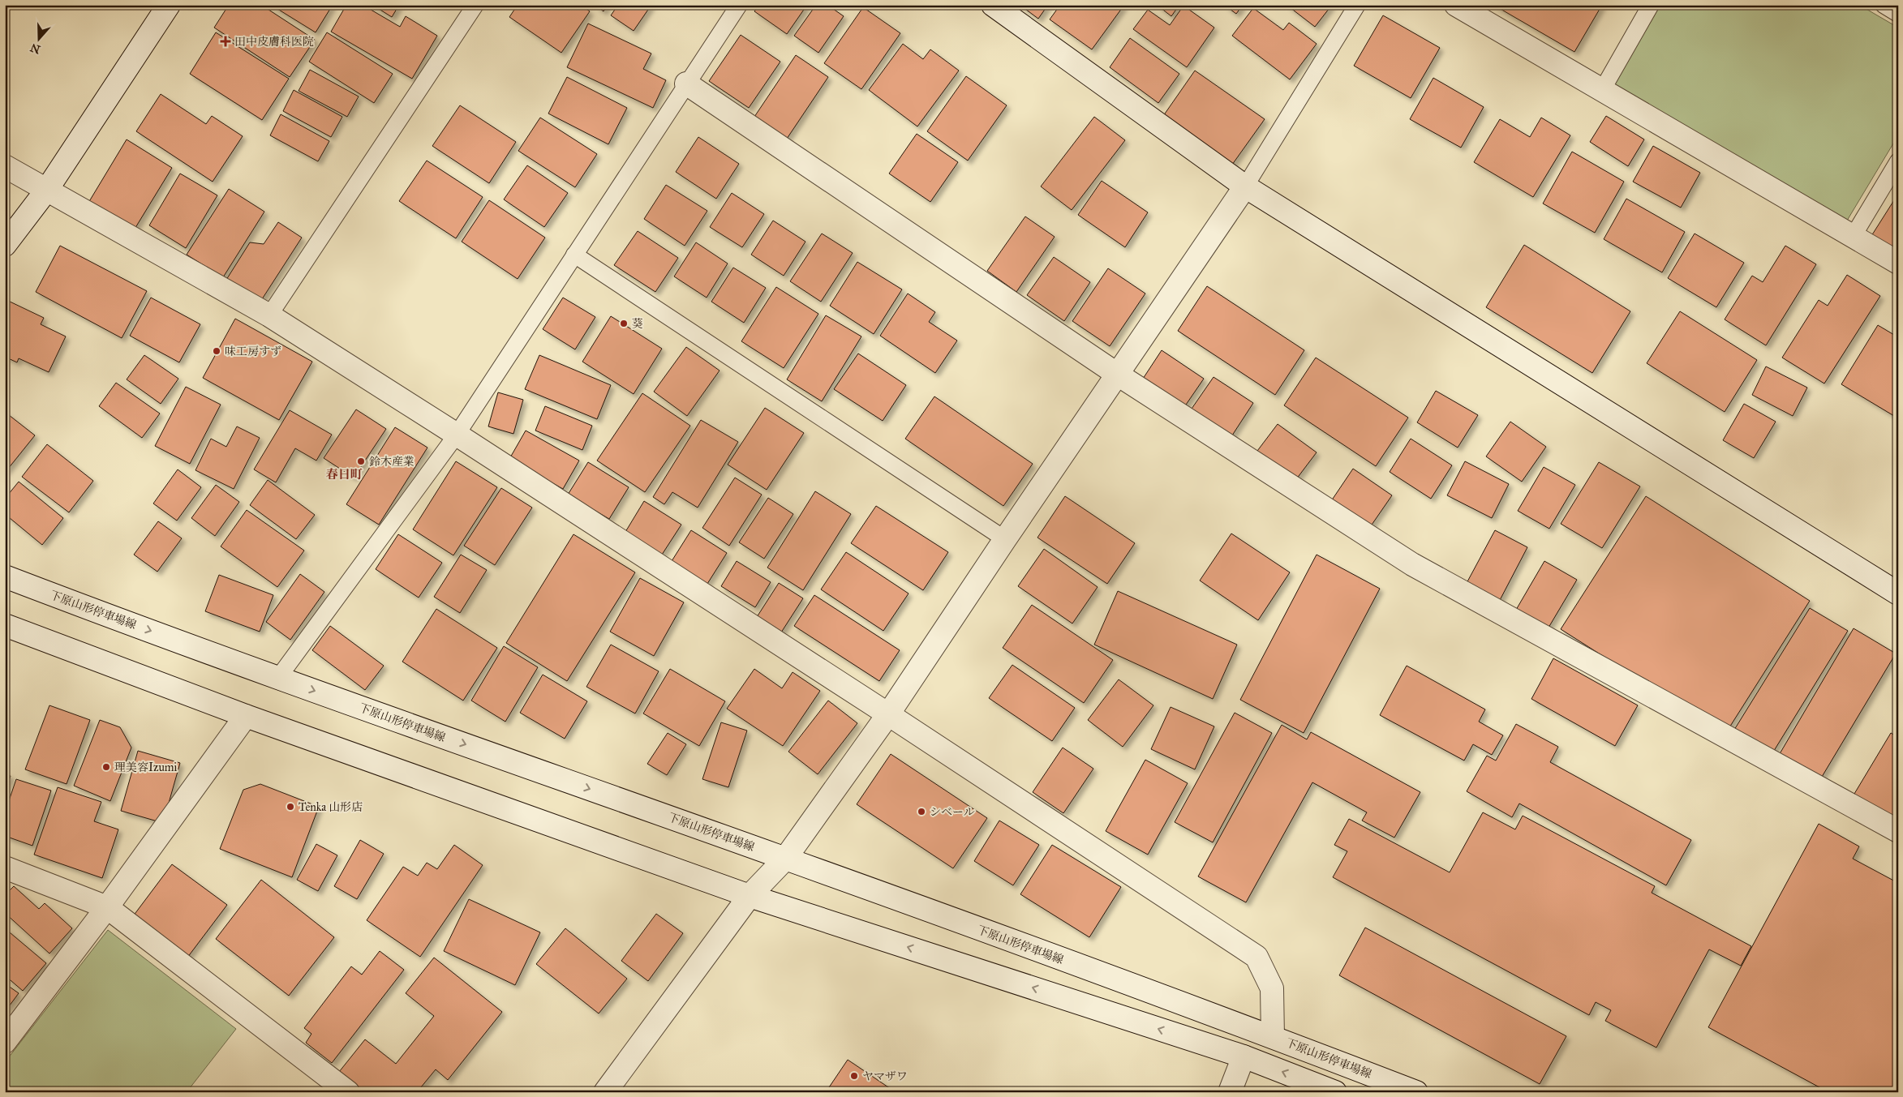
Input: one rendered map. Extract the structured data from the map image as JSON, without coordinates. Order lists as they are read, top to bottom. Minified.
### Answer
{"streets":{"street":["下原山形停車場線"]},"districts":["春日町"],"places":{"health":["田中皮膚科医院"],"other":["葵","味工房すず","鈴木産業","理美容Izumi","Tenka 山形店","シベール","ヤマザワ"]},"north":"bottom"}
